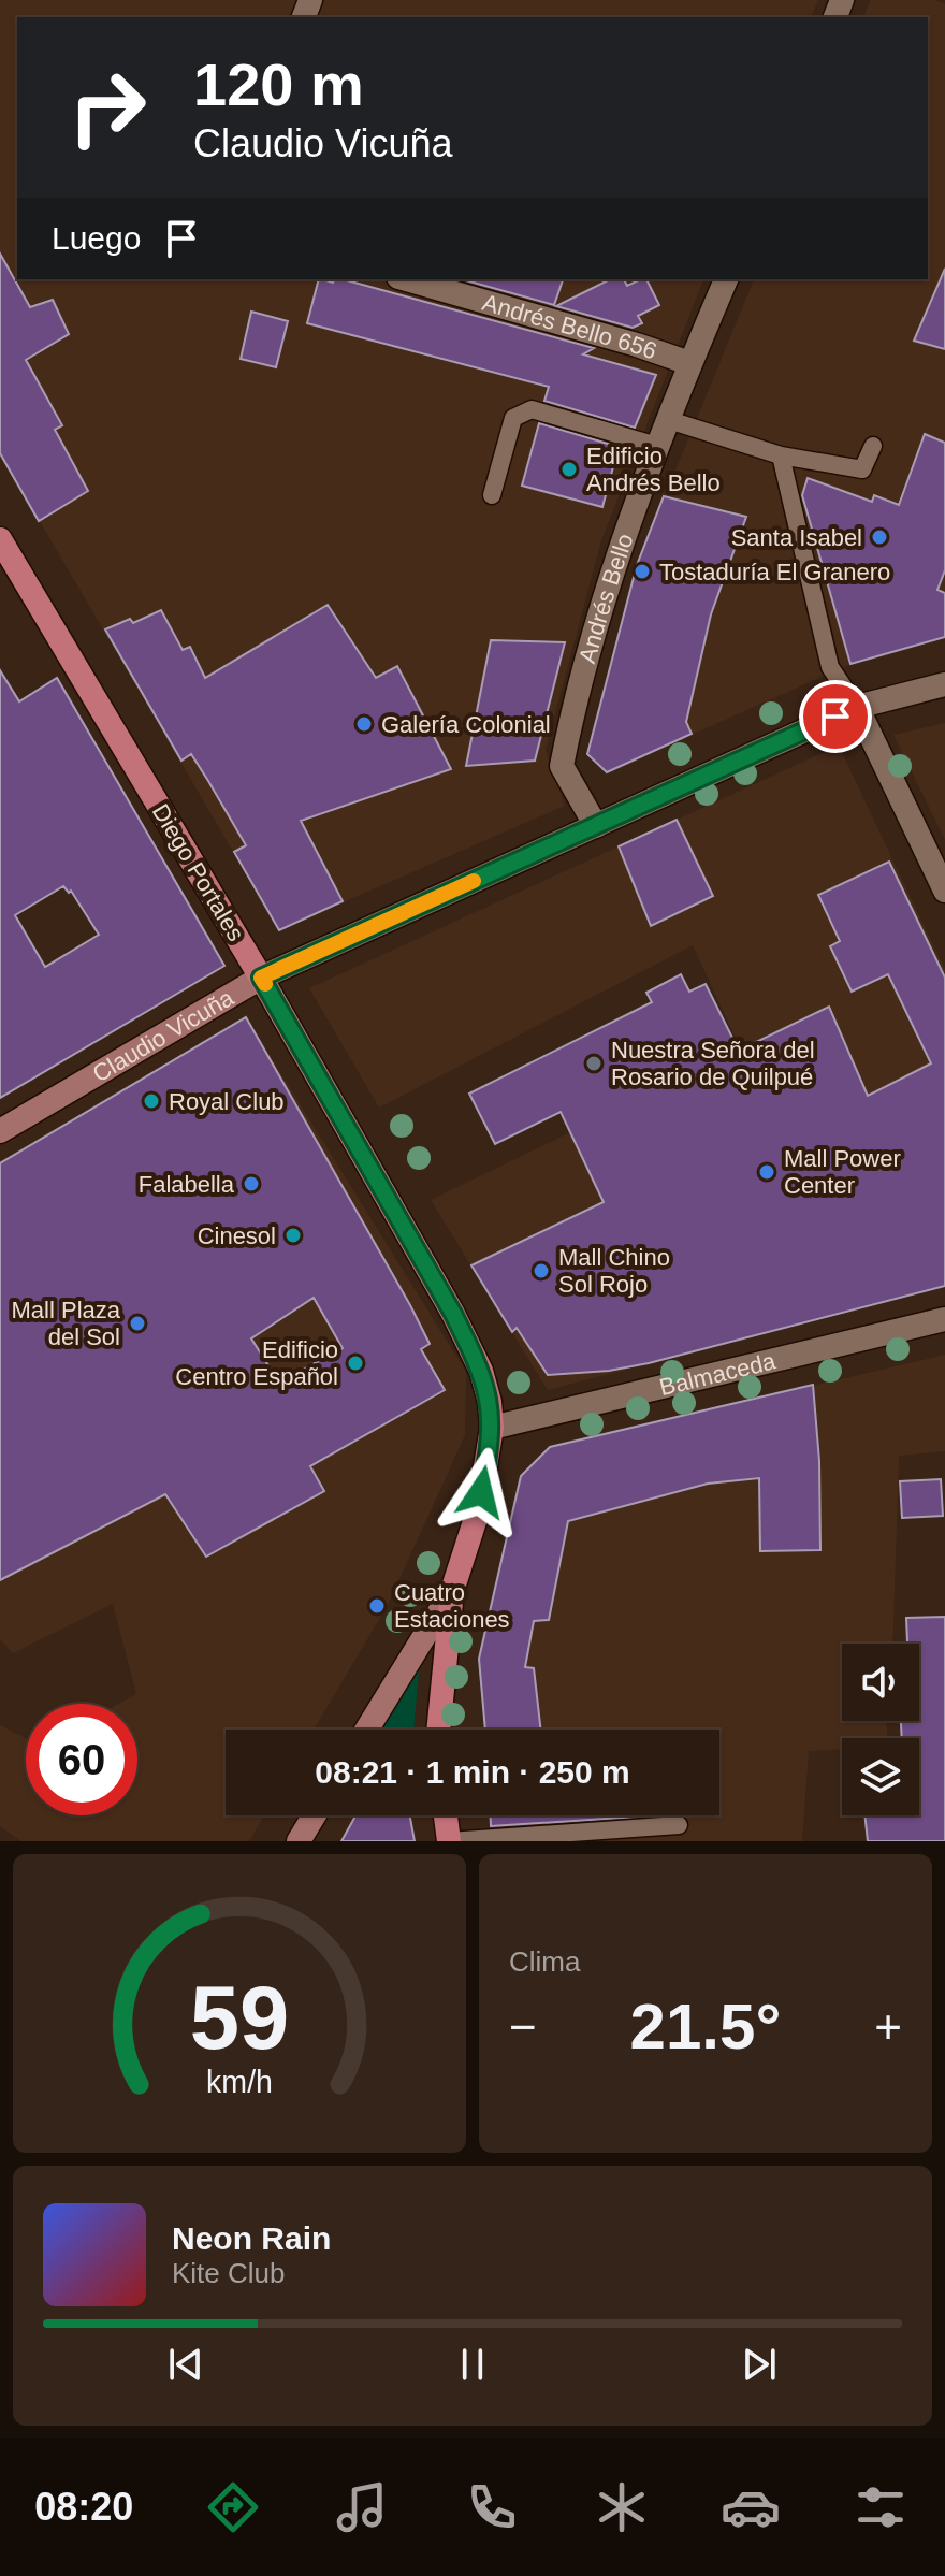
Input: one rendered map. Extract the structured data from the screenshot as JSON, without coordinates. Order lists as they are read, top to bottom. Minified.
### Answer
{"streets":{"main road":["Diego Portales","Claudio Vicuña"],"street":["Andrés Bello 656","Andrés Bello","Balmaceda"]},"crossings":[["Andrés Bello 656","Andrés Bello"],["Andrés Bello","Claudio Vicuña"],["Diego Portales","Claudio Vicuña"],["Diego Portales","Balmaceda"]],"places":["Edificio Andrés Bello","Santa Isabel","Tostaduría El Granero","Galería Colonial","Nuestra Señora del Rosario de Quilpué","Royal Club","Mall Power Center","Falabella","Cinesol","Mall Chino Sol Rojo","Mall Plaza del Sol","Edificio Centro Español","Cuatro Estaciones"],"page":{"turn":["120 m","Claudio Vicuña"],"then":"Luego","limit":"60","trip":"08:21 · 1 min · 250 m","tile":"Clima","heat":["−","21.5°","+"],"song":["Neon Rain","Kite Club"],"tabs":"08:20","gauge":["59","km/h"]}}
